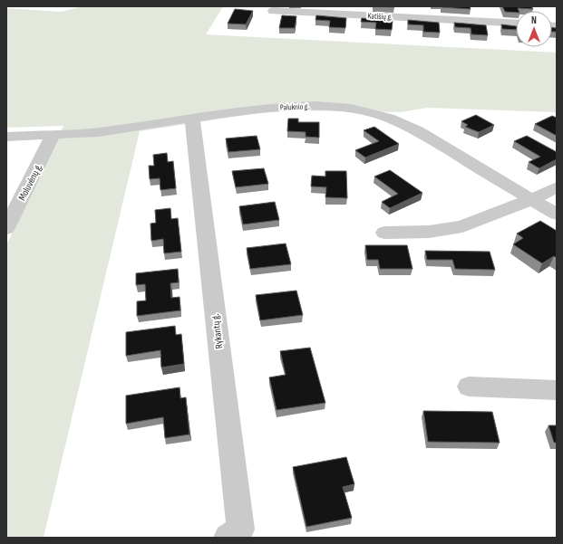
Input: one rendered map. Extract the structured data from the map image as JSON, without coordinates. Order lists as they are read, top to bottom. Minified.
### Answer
{"streets":{"street":["Katišių g.","Paluknio g.","Moluvėnų g.","Rykantų g."]},"crossings":[["Paluknio g.","Moluvėnų g."],["Paluknio g.","Rykantų g."]],"north":"top"}
